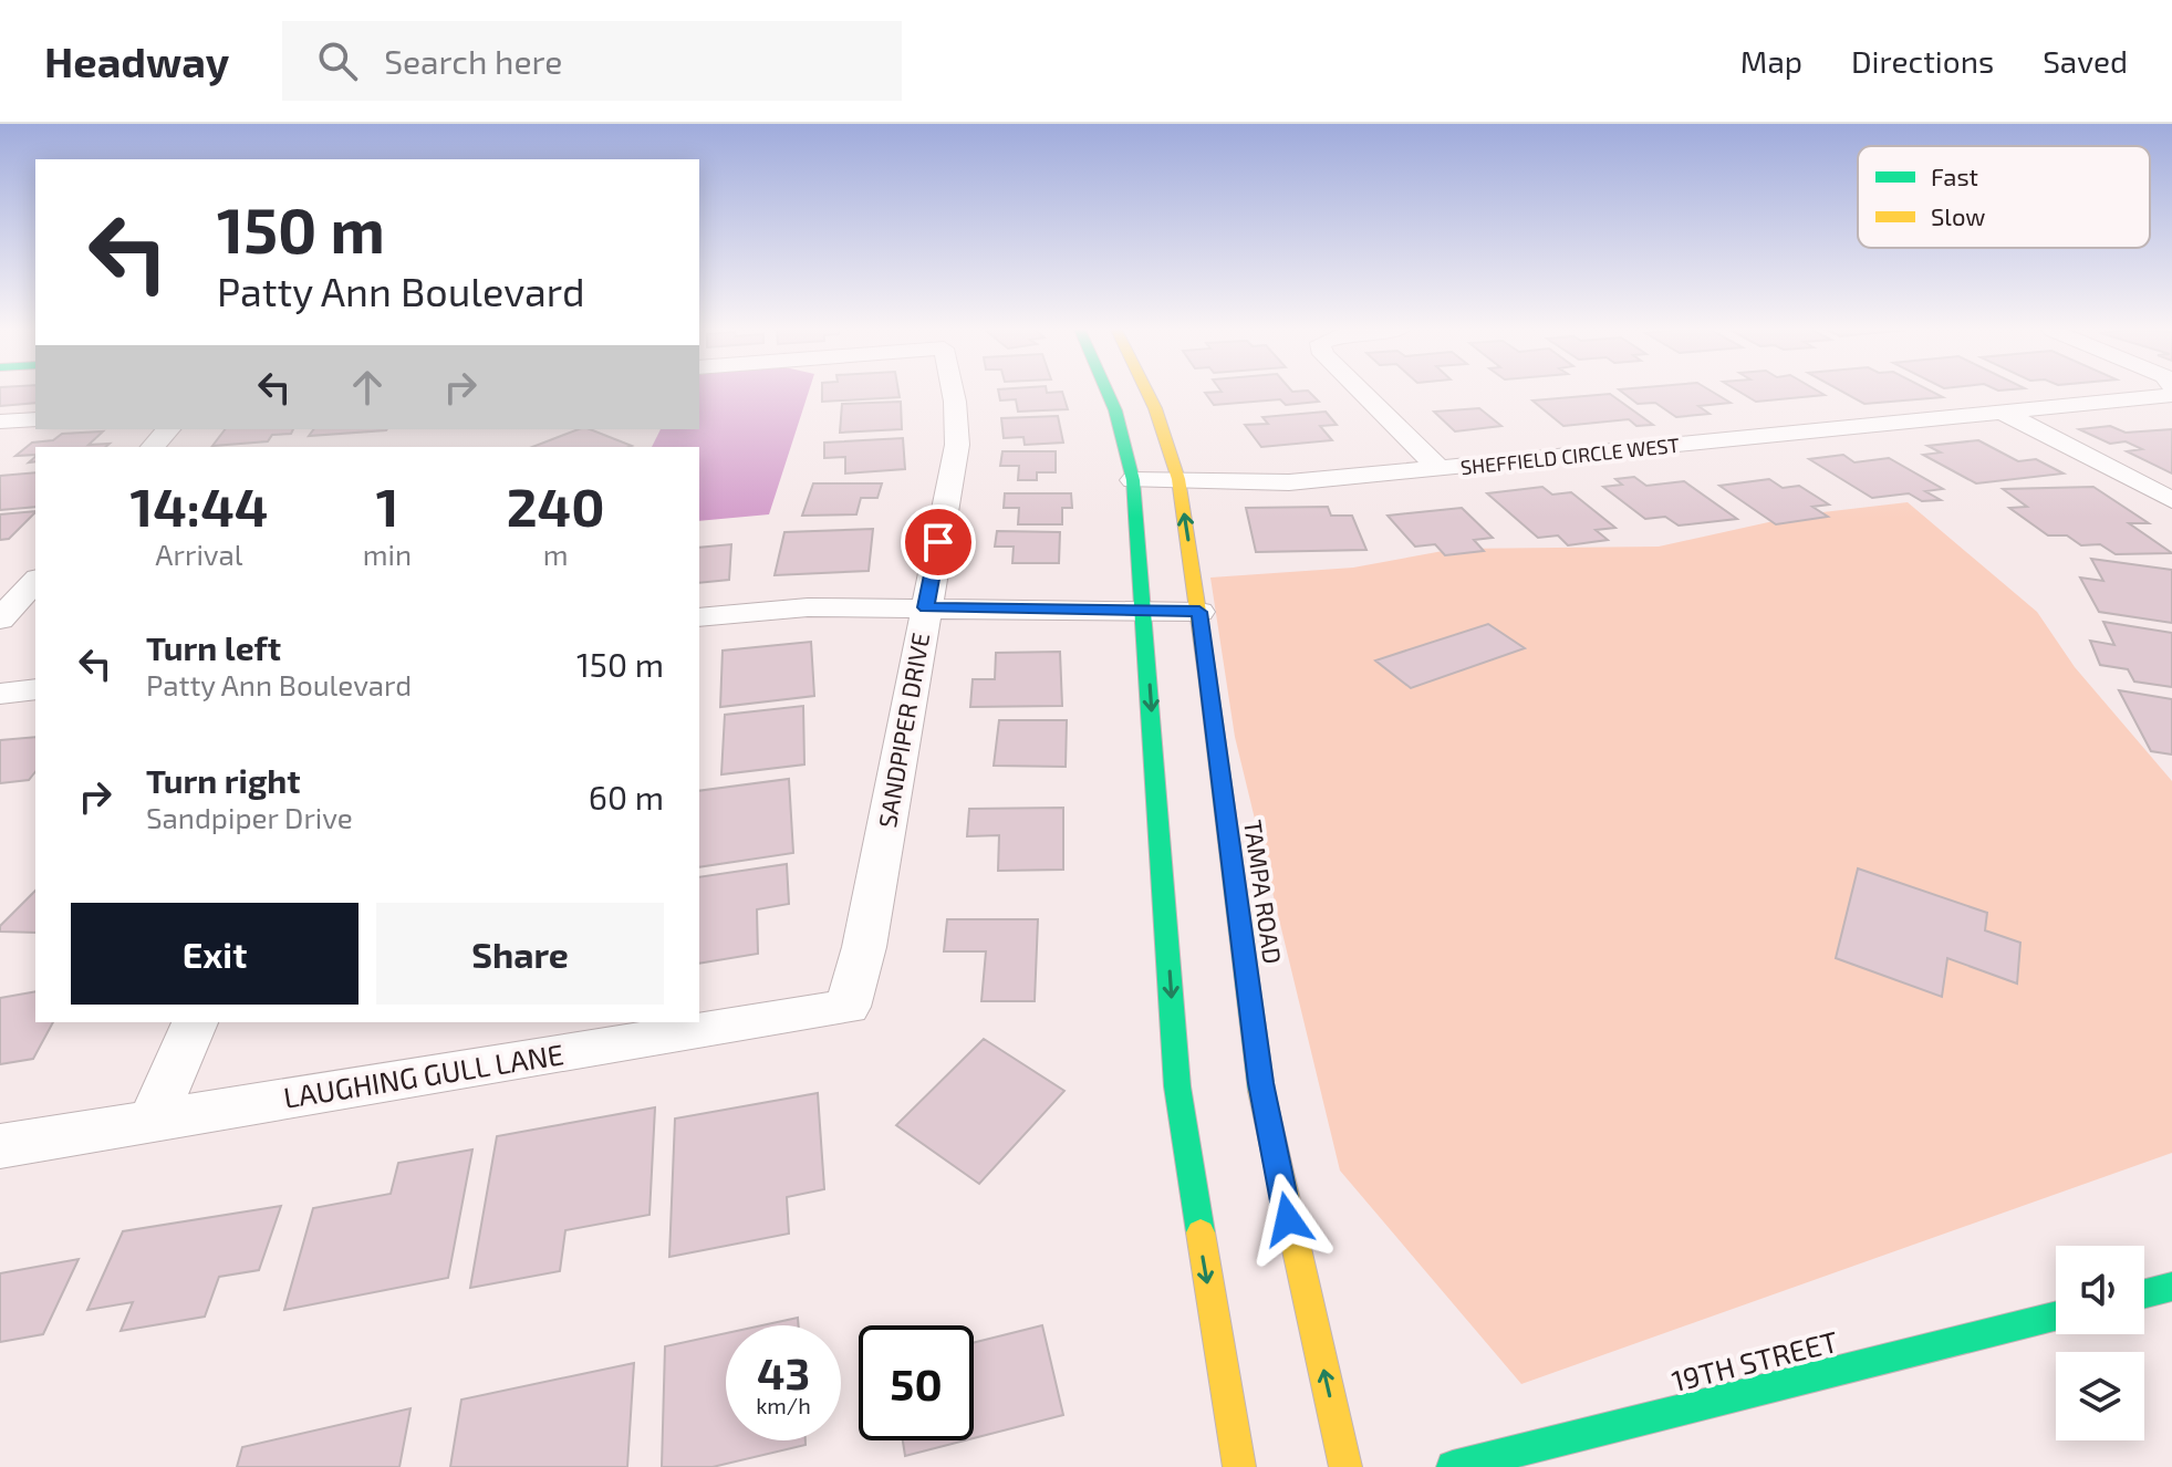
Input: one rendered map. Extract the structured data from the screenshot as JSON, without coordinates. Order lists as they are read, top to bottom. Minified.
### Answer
{"streets":{"main road":["TAMPA ROAD","19TH STREET"],"street":["SHEFFIELD CIRCLE WEST","SANDPIPER DRIVE","LAUGHING GULL LANE"]},"crossings":[["SHEFFIELD CIRCLE WEST","TAMPA ROAD"],["SANDPIPER DRIVE","LAUGHING GULL LANE"]],"legend":["Fast","Slow"],"page":{"header":"Headway","search":"Search here","nav":["Map","Directions","Saved"],"turn":["150 m","Patty Ann Boulevard"],"eta":["14:44","Arrival","1","min","240","m"],"list":[{"name":"Turn left","note":"Patty Ann Boulevard","value":"150 m"},{"name":"Turn right","note":"Sandpiper Drive","value":"60 m"}],"buttons":["Exit","Share"],"speed":"43 km/h","limit":"50"}}
